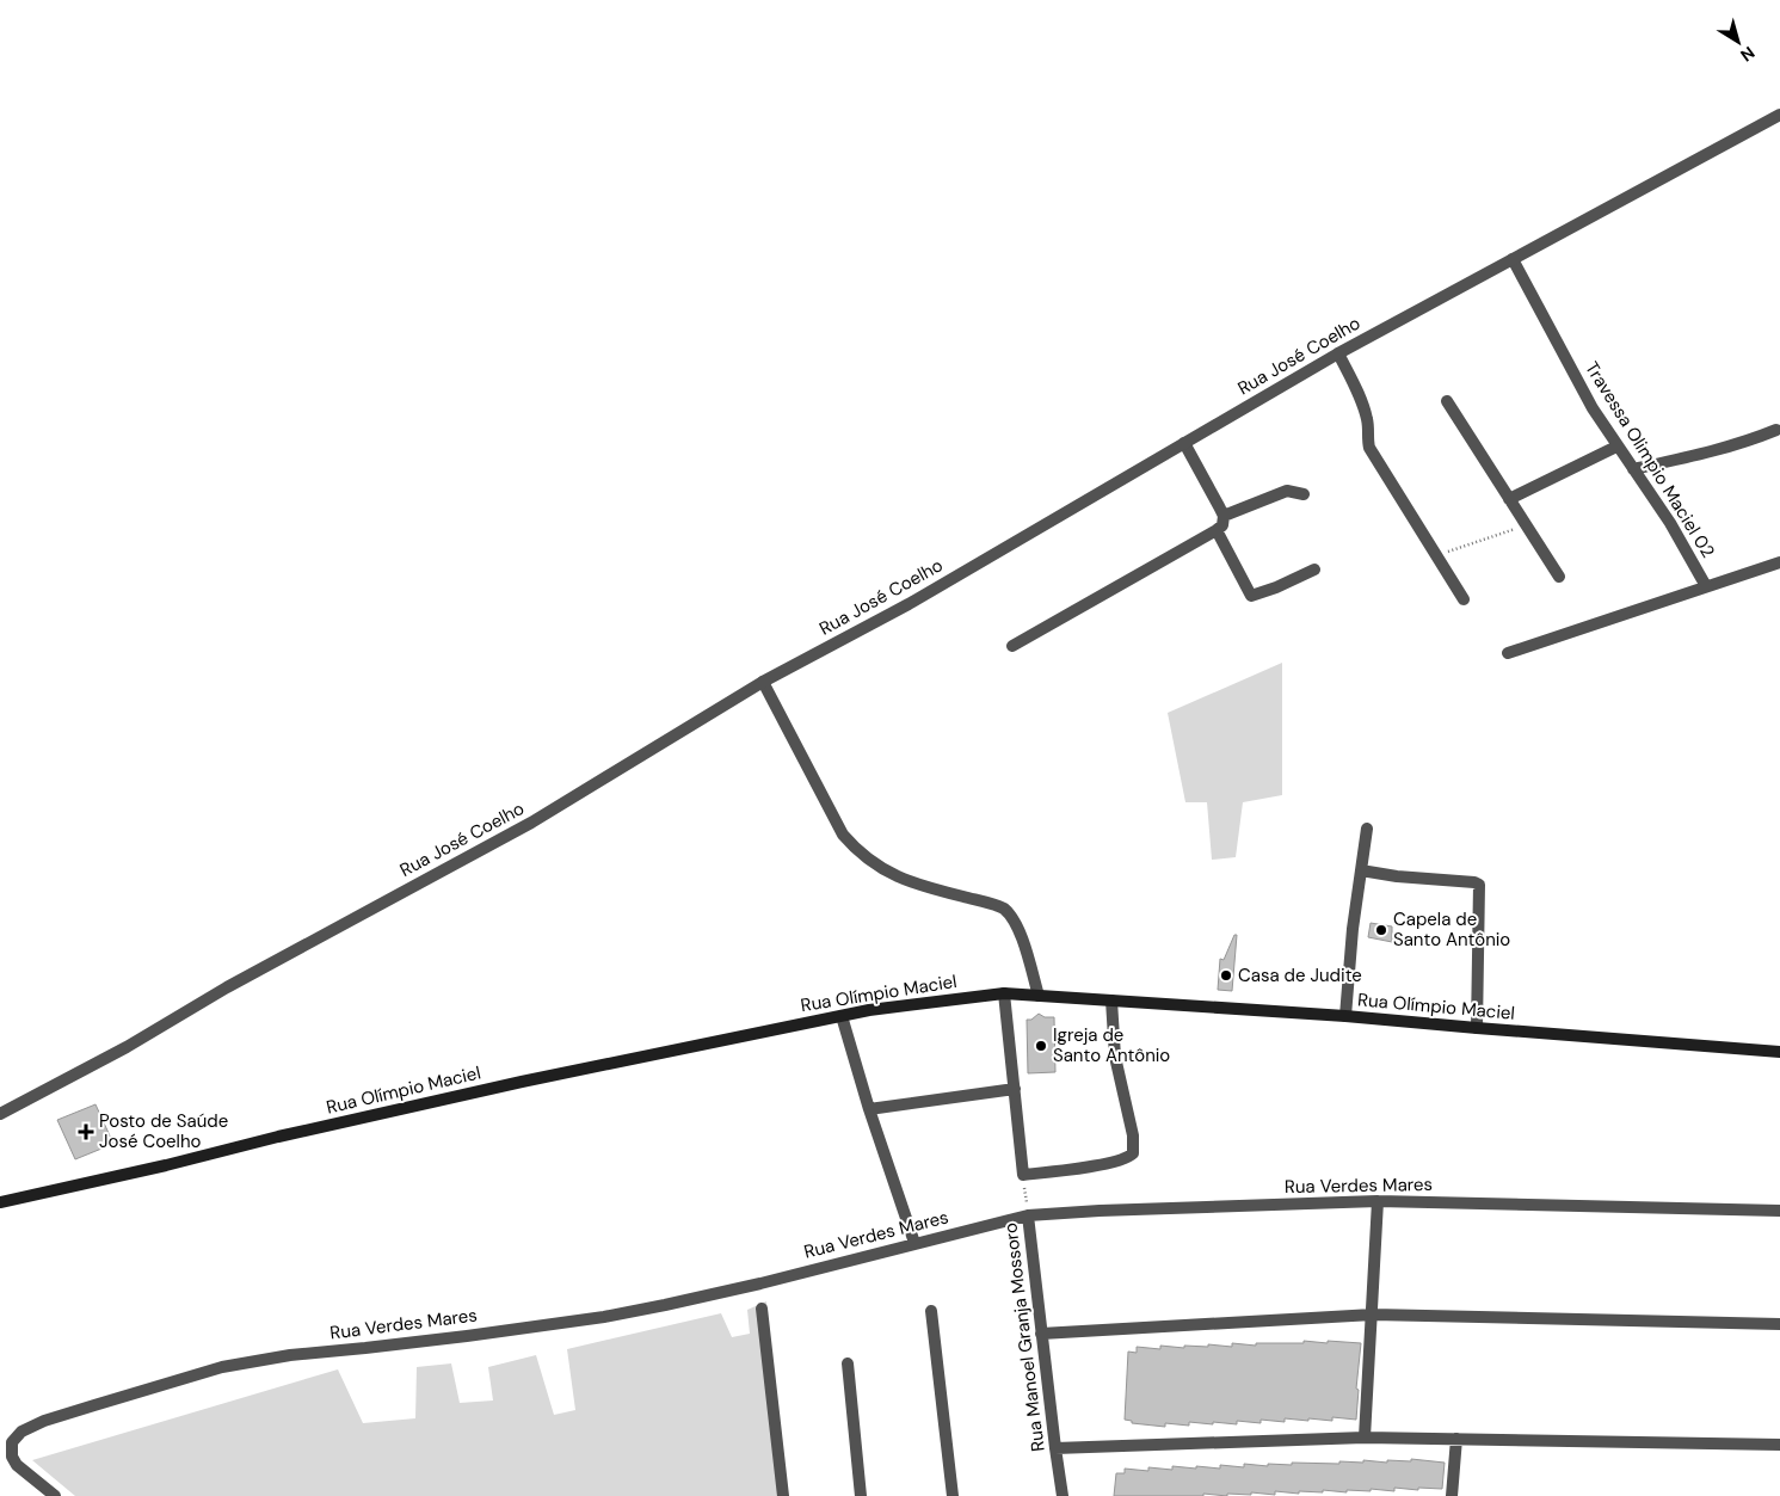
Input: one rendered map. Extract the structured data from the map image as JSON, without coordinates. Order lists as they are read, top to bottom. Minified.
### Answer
{"streets":{"main road":["Rua Olímpio Maciel"],"street":["Rua José Coelho","Travessa Olimpio Maciel 02","Rua Verdes Mares","Rua Manoel Granja Mossoro"]},"crossings":[["Rua José Coelho","Travessa Olimpio Maciel 02"],["Rua Verdes Mares","Rua Manoel Granja Mossoro"]],"places":{"other":["Capela de Santo Antônio","Casa de Judite","Igreja de Santo Antônio"],"health":["Posto de Saúde José Coelho"]},"north":"bottom right"}
